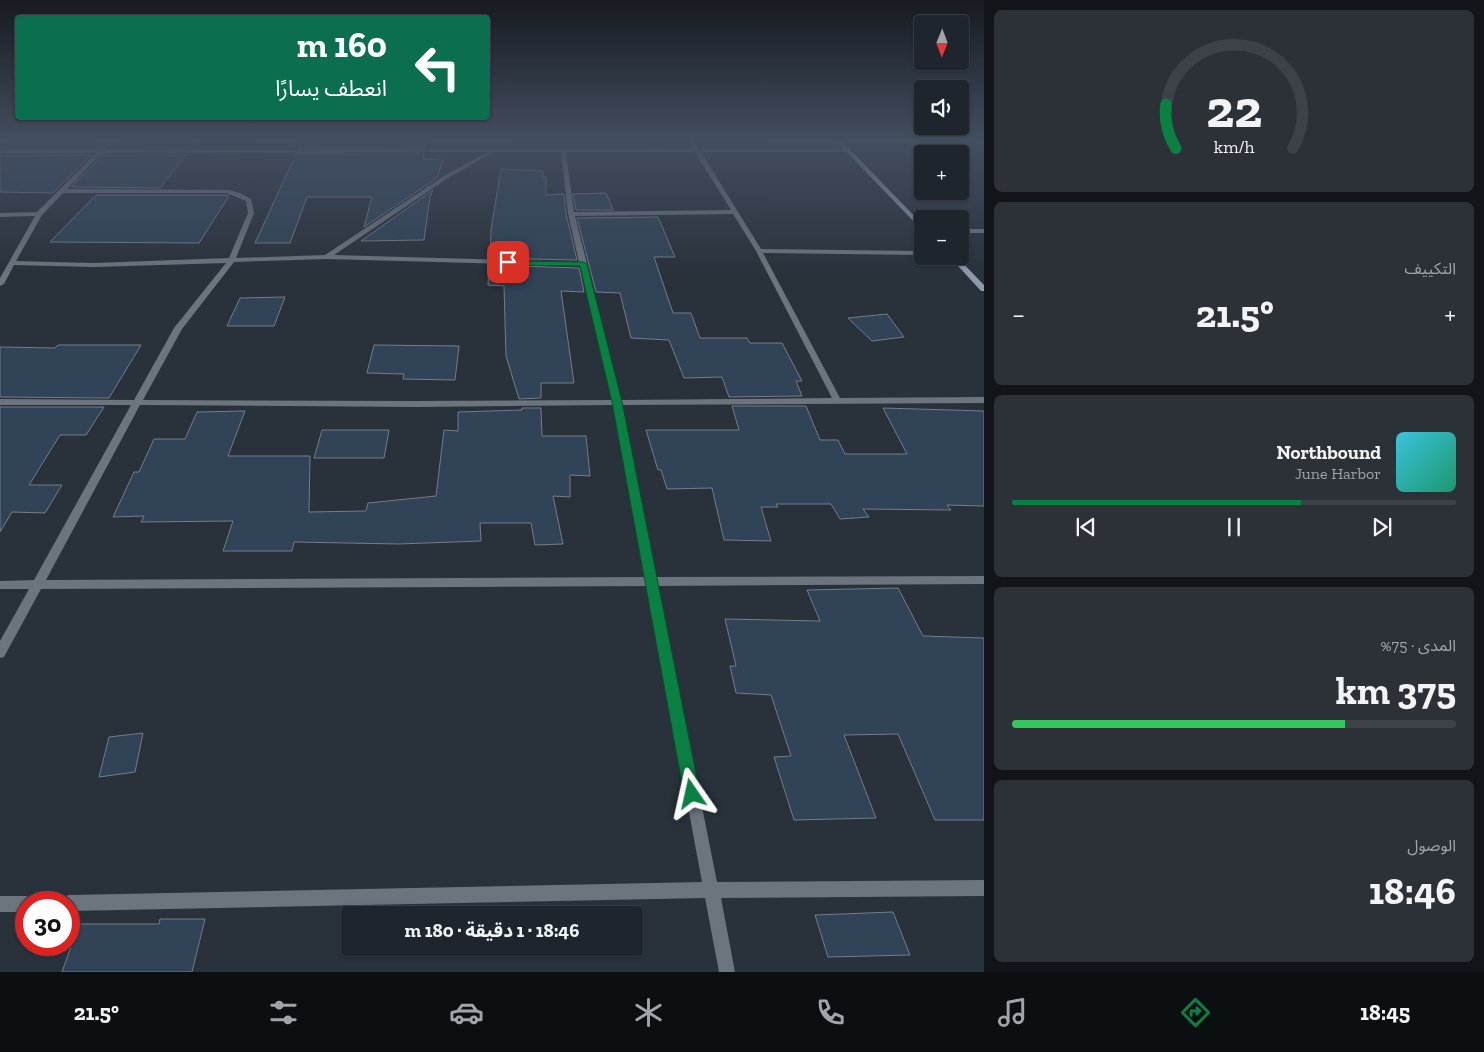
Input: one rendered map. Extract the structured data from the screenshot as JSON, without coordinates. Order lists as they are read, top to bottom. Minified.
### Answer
{"north":"bottom","page":{"map_buttons":["+","−"],"turn":["160 m","انعطف يسارًا"],"tile":["التكييف",["المدى · 75%","375 km"],["الوصول","18:46"]],"heat":["−","21.5°","+"],"song":["Northbound","June Harbor"],"limit":"30","trip":"18:46 · 1 دقيقة · 180 m","tabs":["18:45","21.5°"],"gauge":["22","km/h"]}}
